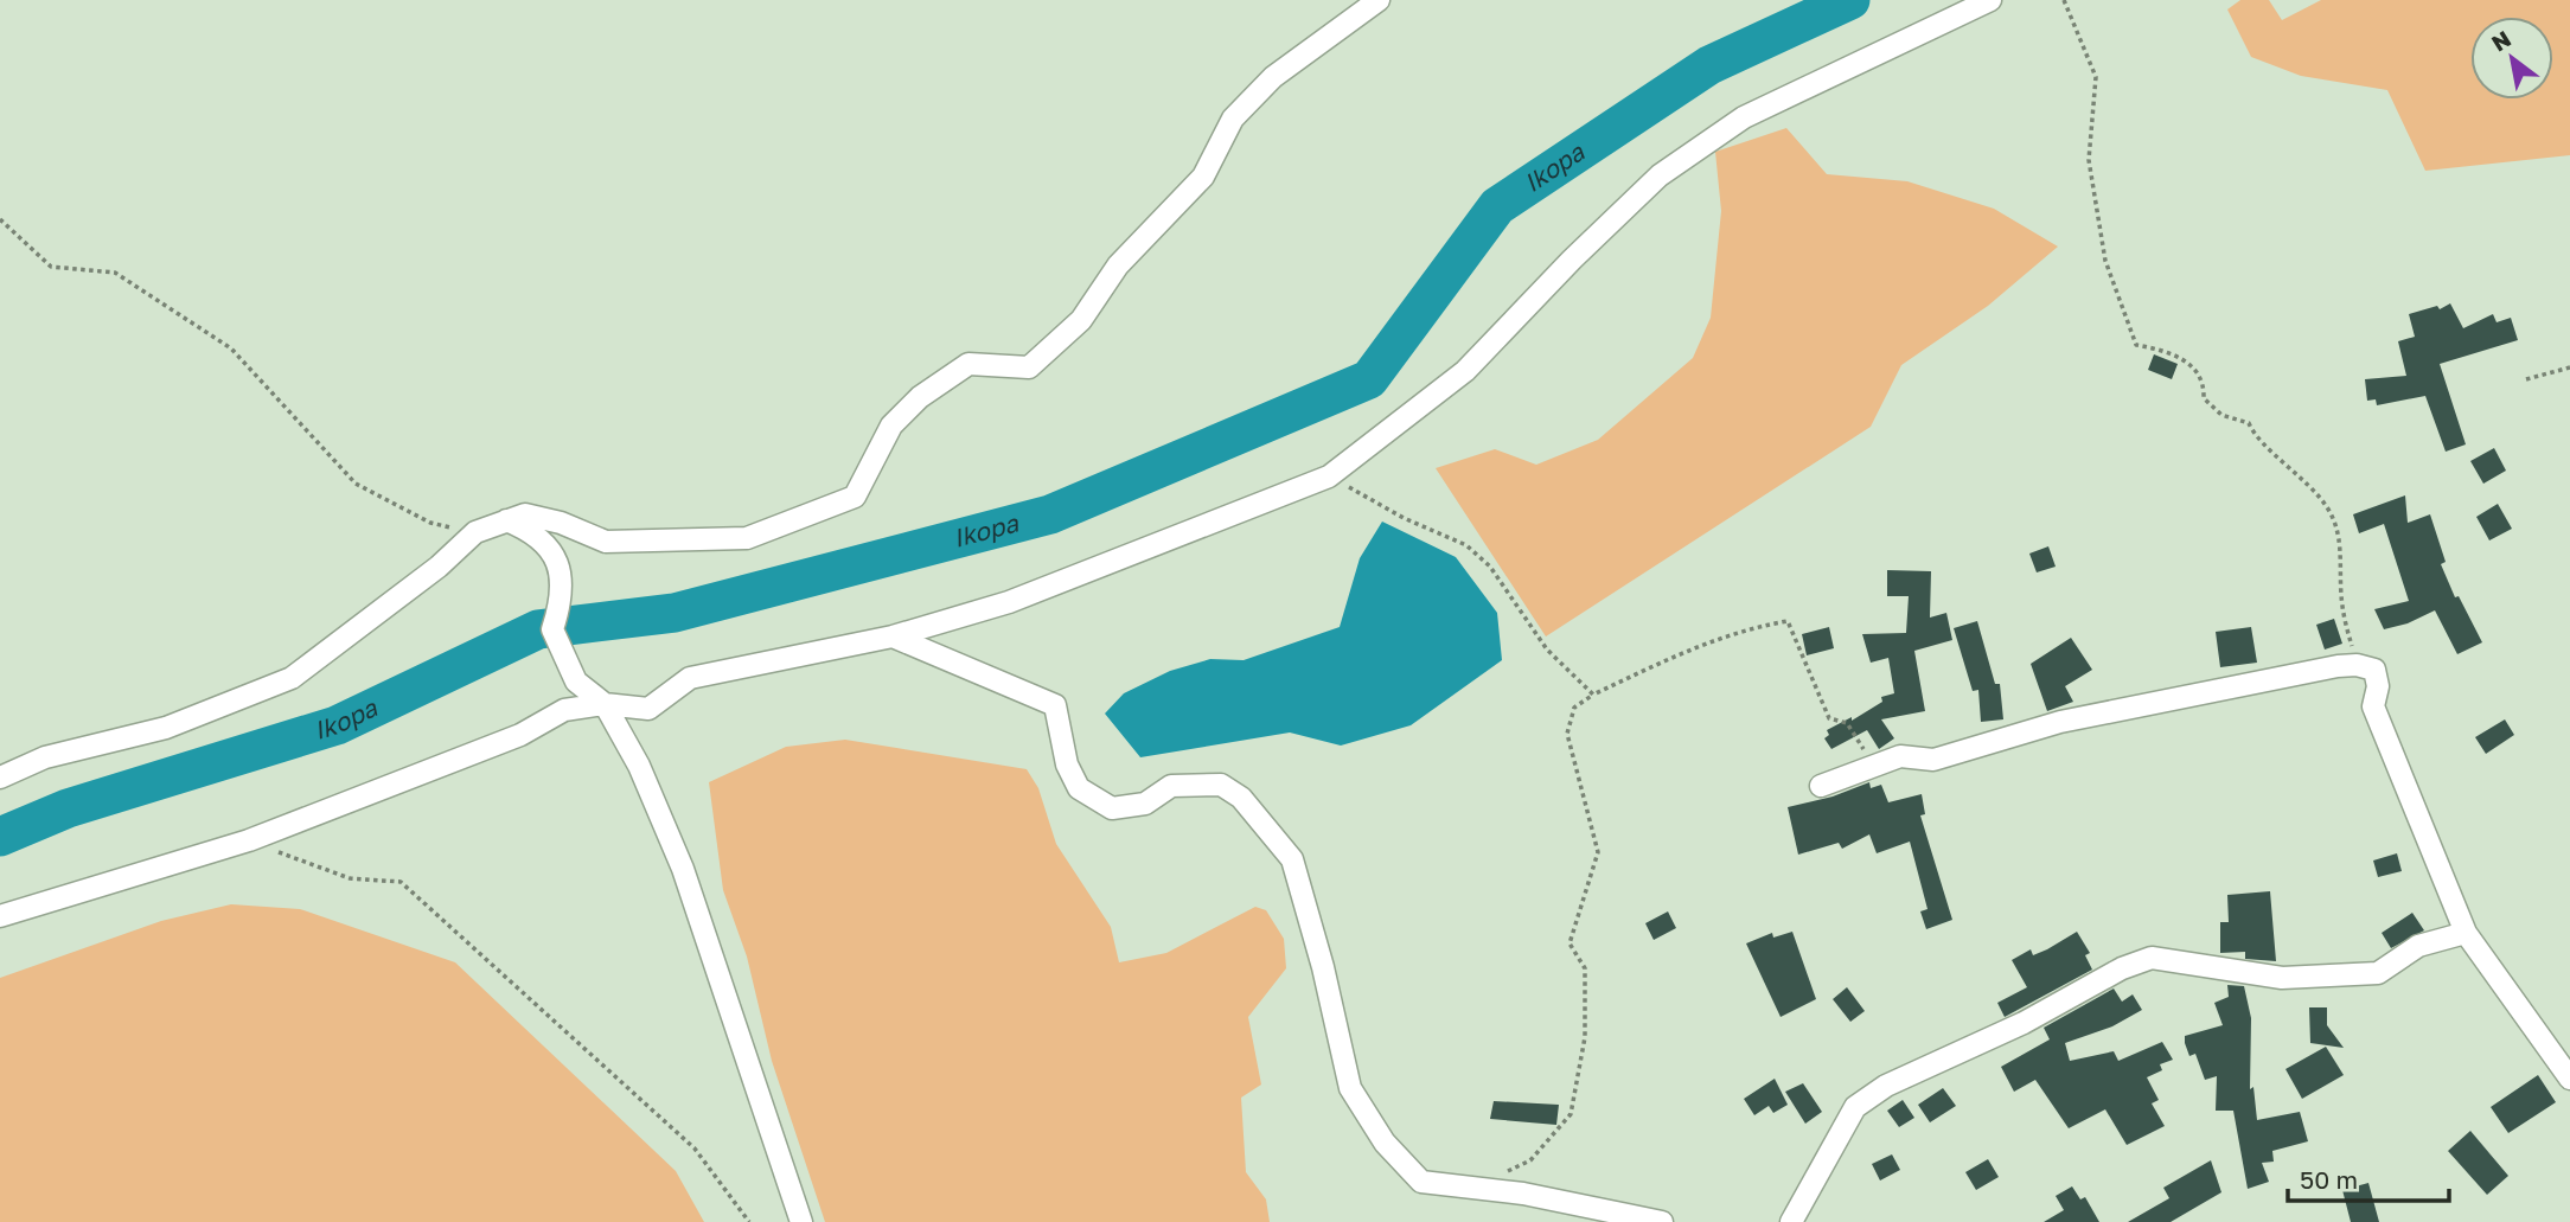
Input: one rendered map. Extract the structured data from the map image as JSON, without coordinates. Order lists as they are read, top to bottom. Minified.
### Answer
{"water":["Ikopa"],"scale_bar":"50 m","north":"top left"}
